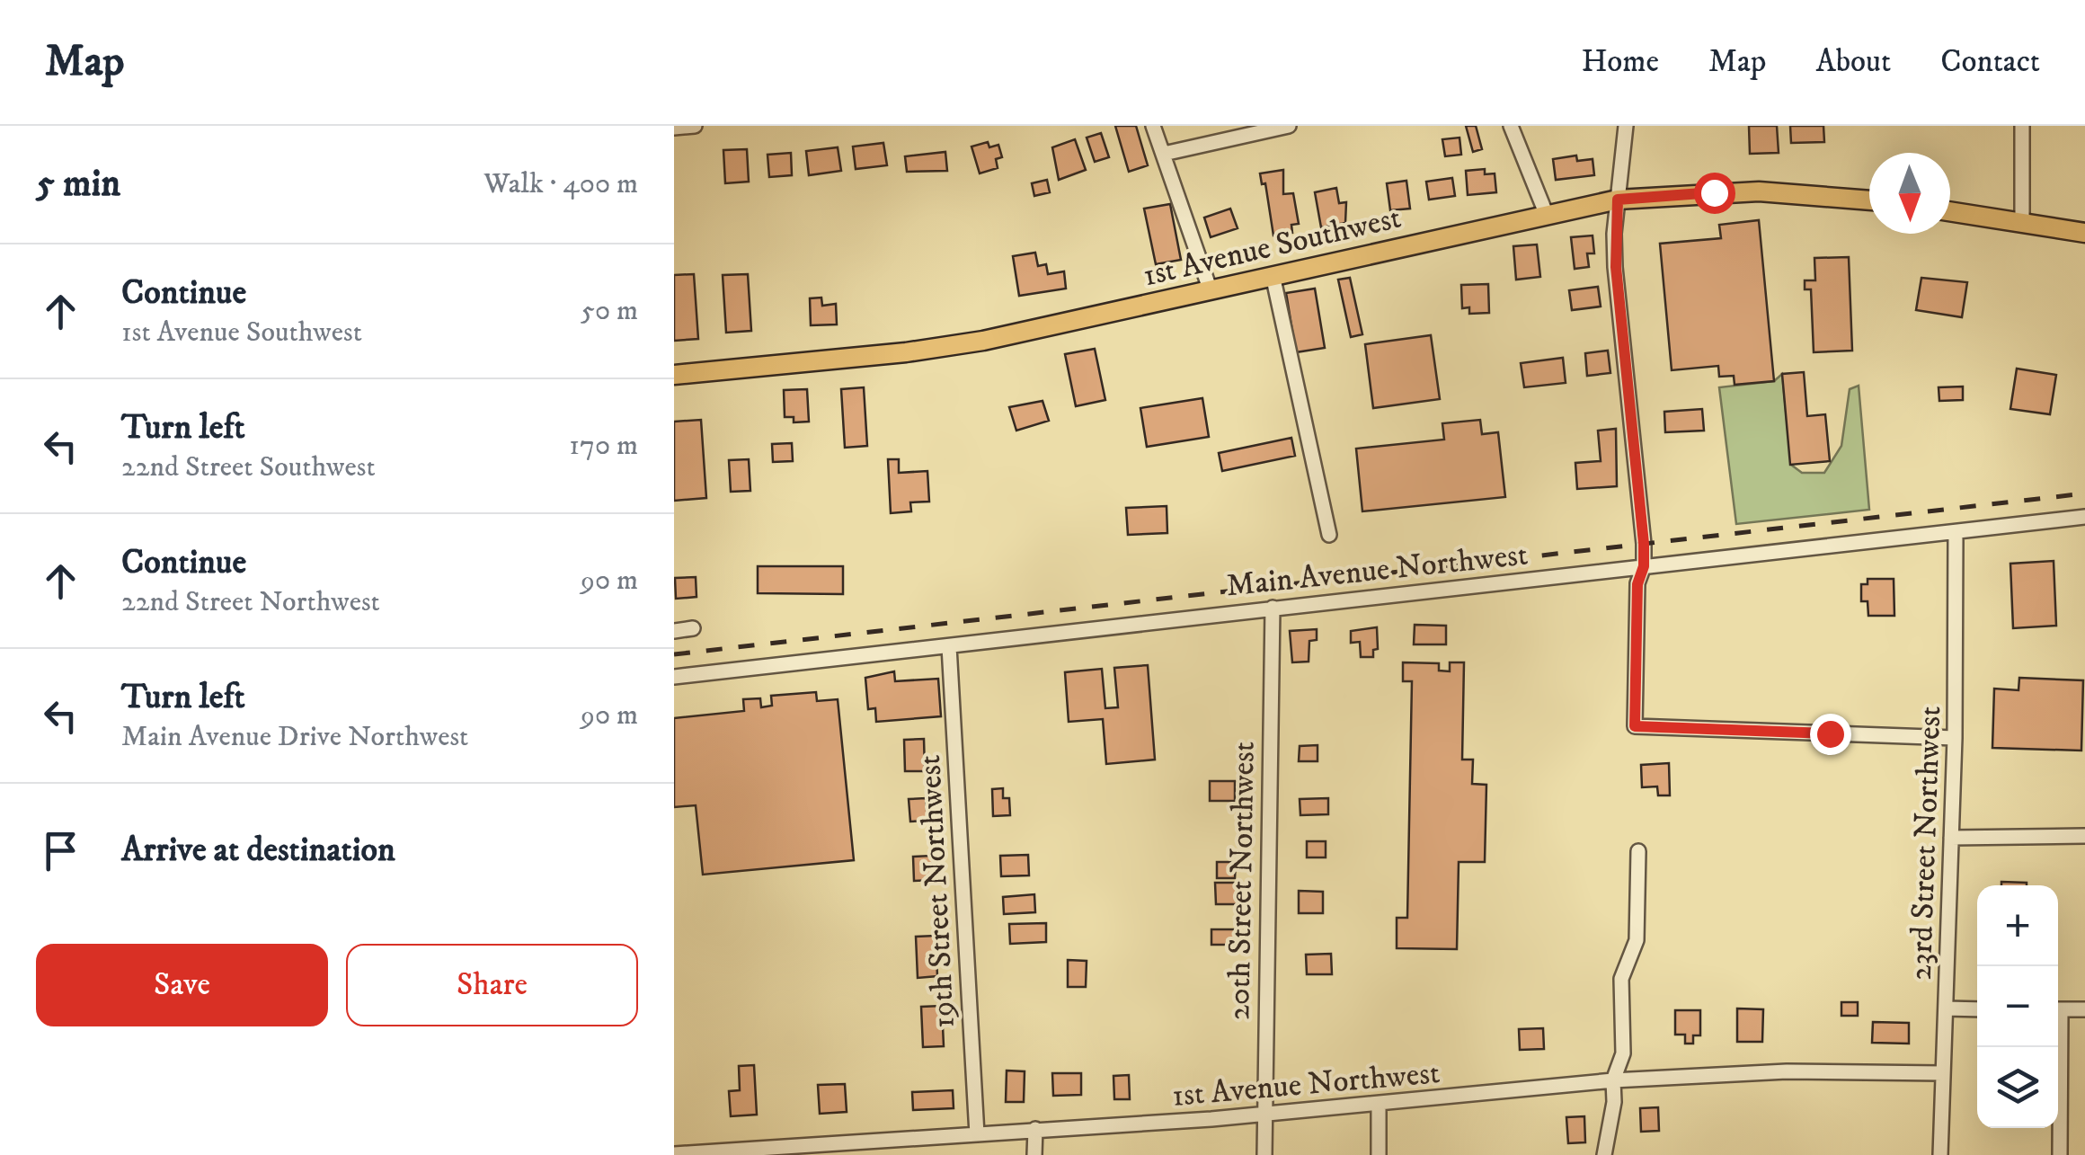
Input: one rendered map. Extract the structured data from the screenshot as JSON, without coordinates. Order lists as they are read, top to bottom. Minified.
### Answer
{"streets":{"main road":["1st Avenue Southwest"],"street":["Main Avenue Northwest","23rd Street Northwest","20th Street Northwest","19th Street Northwest","1st Avenue Northwest"]},"crossings":[["Main Avenue Northwest","23rd Street Northwest"],["Main Avenue Northwest","20th Street Northwest"],["Main Avenue Northwest","19th Street Northwest"],["23rd Street Northwest","1st Avenue Northwest"],["20th Street Northwest","1st Avenue Northwest"],["19th Street Northwest","1st Avenue Northwest"]],"north":"bottom","page":{"header":"Map","nav":["Home","Map","About","Contact"],"heading":["5 min","Walk · 400 m"],"list":[["Continue","1st Avenue Southwest","50 m"],["Turn left","22nd Street Southwest","170 m"],["Continue","22nd Street Northwest","90 m"],["Turn left","Main Avenue Drive Northwest","90 m"],"Arrive at destination"],"map_buttons":["+","−"],"buttons":["Save","Share"]}}
